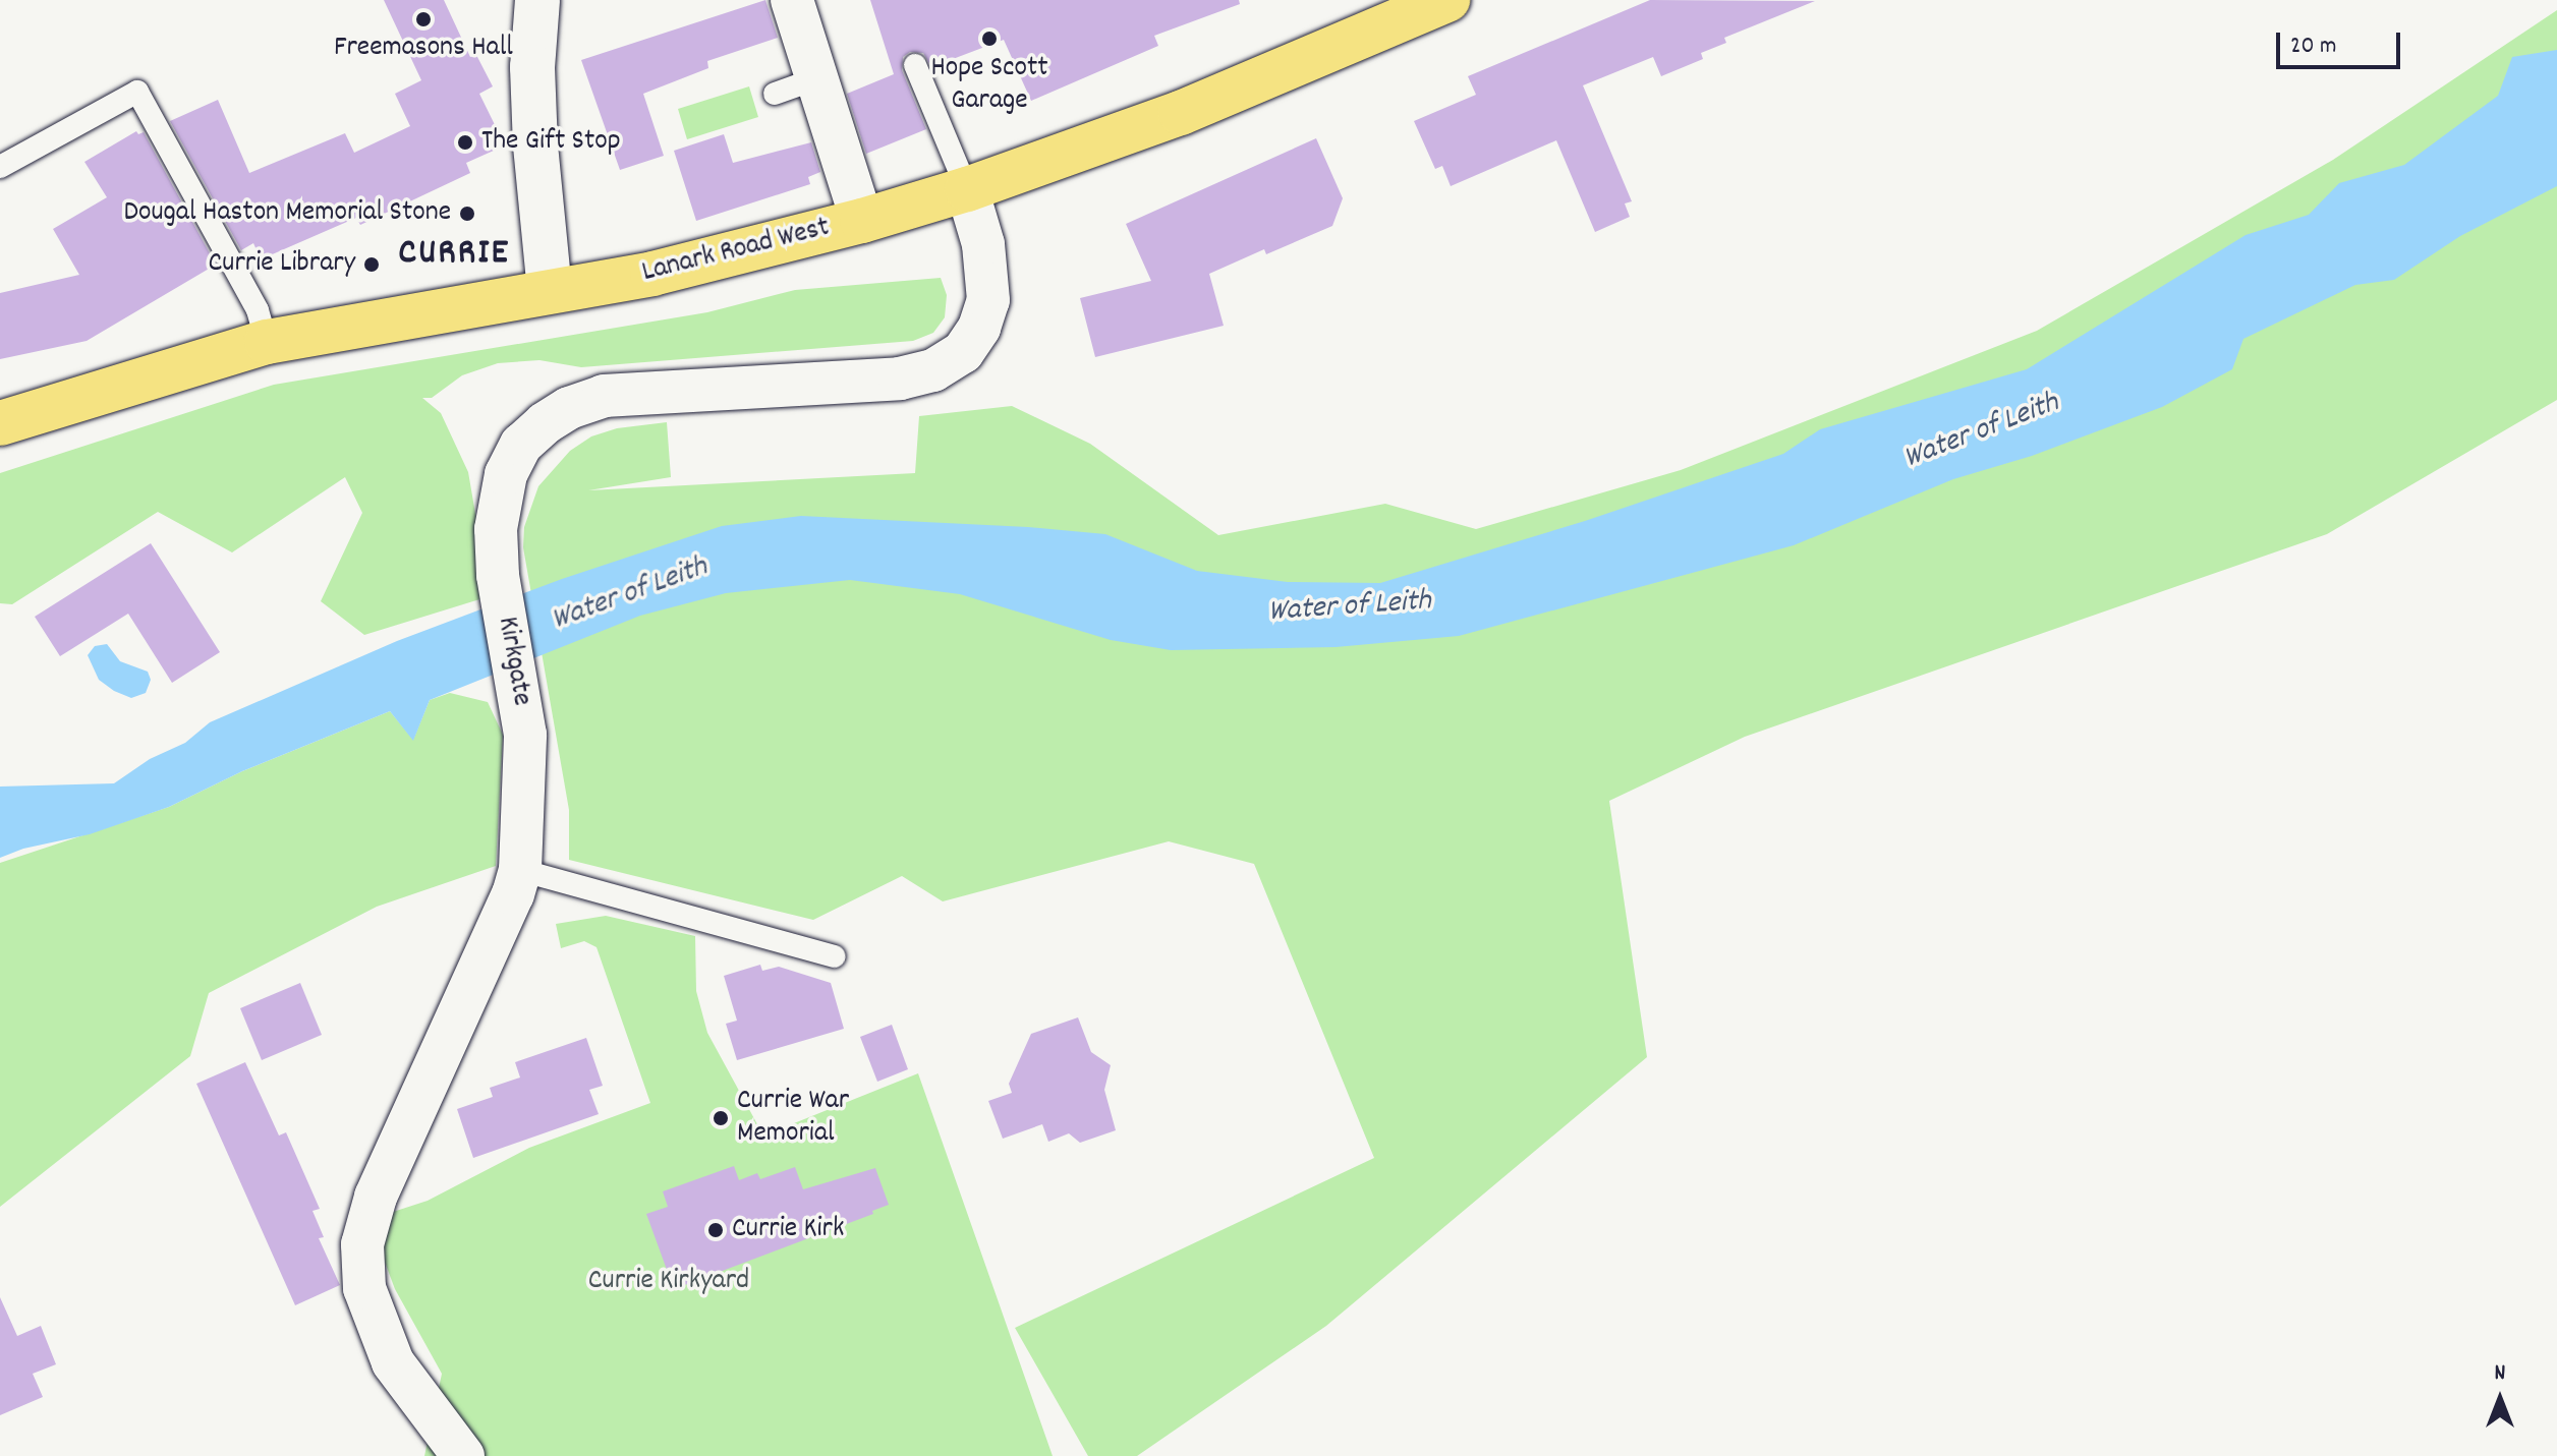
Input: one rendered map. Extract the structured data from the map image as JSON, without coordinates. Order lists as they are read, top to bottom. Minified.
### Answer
{"streets":{"main road":["Lanark Road West"],"street":["Kirkgate"]},"crossings":[["Lanark Road West","Kirkgate"]],"districts":["CURRIE"],"water":["Water of Leith"],"parks":["Currie Kirkyard"],"places":["Freemasons Hall","Hope Scott Garage","The Gift Stop","Dougal Haston Memorial Stone","Currie Library","Currie War Memorial","Currie Kirk"],"scale_bar":"20 m","north":"top"}
